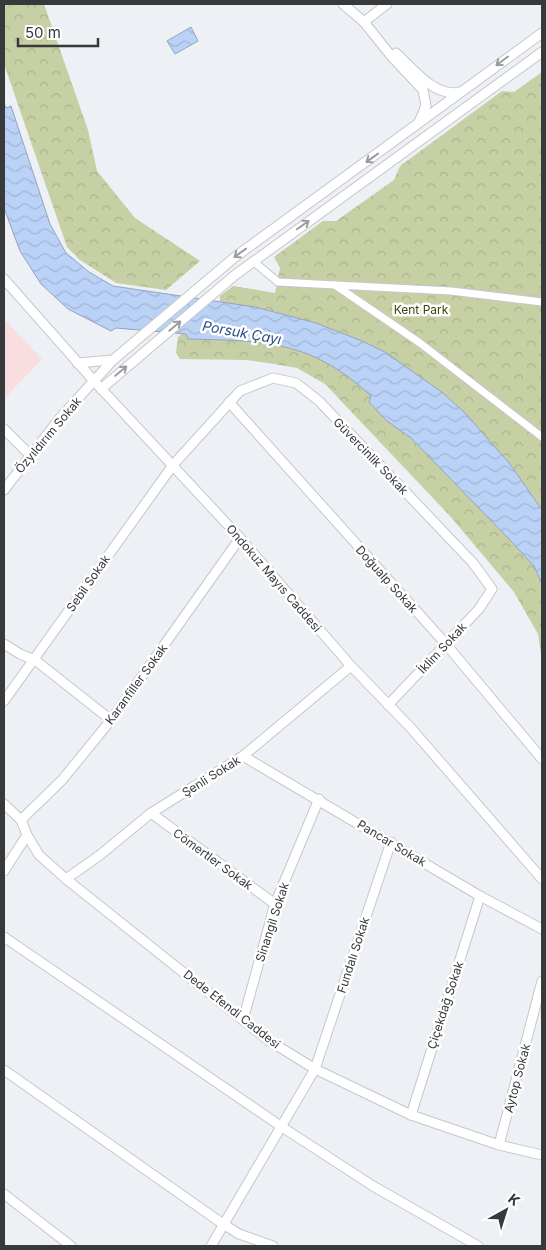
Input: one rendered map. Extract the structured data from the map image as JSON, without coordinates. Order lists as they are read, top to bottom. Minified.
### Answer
{"streets":{"street":["Özyıldırım Sokak","Güvercinlik Sokak","Ondokuz Mayıs Caddesi","Doğualp Sokak","Sebil Sokak","İklim Sokak","Karanfiller Sokak","Şenli Sokak","Pancar Sokak","Cömertler Sokak","Sinangil Sokak","Fundalı Sokak","Çiçekdağ Sokak","Dede Efendi Caddesi","Aytop Sokak"]},"crossings":[["Özyıldırım Sokak","Ondokuz Mayıs Caddesi"],["Güvercinlik Sokak","Ondokuz Mayıs Caddesi"],["Güvercinlik Sokak","Doğualp Sokak"],["Güvercinlik Sokak","Sebil Sokak"],["Güvercinlik Sokak","İklim Sokak"],["Ondokuz Mayıs Caddesi","Sebil Sokak"],["Ondokuz Mayıs Caddesi","İklim Sokak"],["Ondokuz Mayıs Caddesi","Karanfiller Sokak"],["Ondokuz Mayıs Caddesi","Şenli Sokak"],["Doğualp Sokak","İklim Sokak"],["Karanfiller Sokak","Dede Efendi Caddesi"],["Şenli Sokak","Pancar Sokak"],["Şenli Sokak","Cömertler Sokak"],["Şenli Sokak","Dede Efendi Caddesi"],["Pancar Sokak","Sinangil Sokak"],["Pancar Sokak","Fundalı Sokak"],["Pancar Sokak","Çiçekdağ Sokak"],["Cömertler Sokak","Sinangil Sokak"],["Sinangil Sokak","Dede Efendi Caddesi"],["Fundalı Sokak","Dede Efendi Caddesi"],["Çiçekdağ Sokak","Dede Efendi Caddesi"],["Dede Efendi Caddesi","Aytop Sokak"]],"water":["Porsuk Çayı"],"parks":["Kent Park"],"scale_bar":"50 m","north":"top right"}
